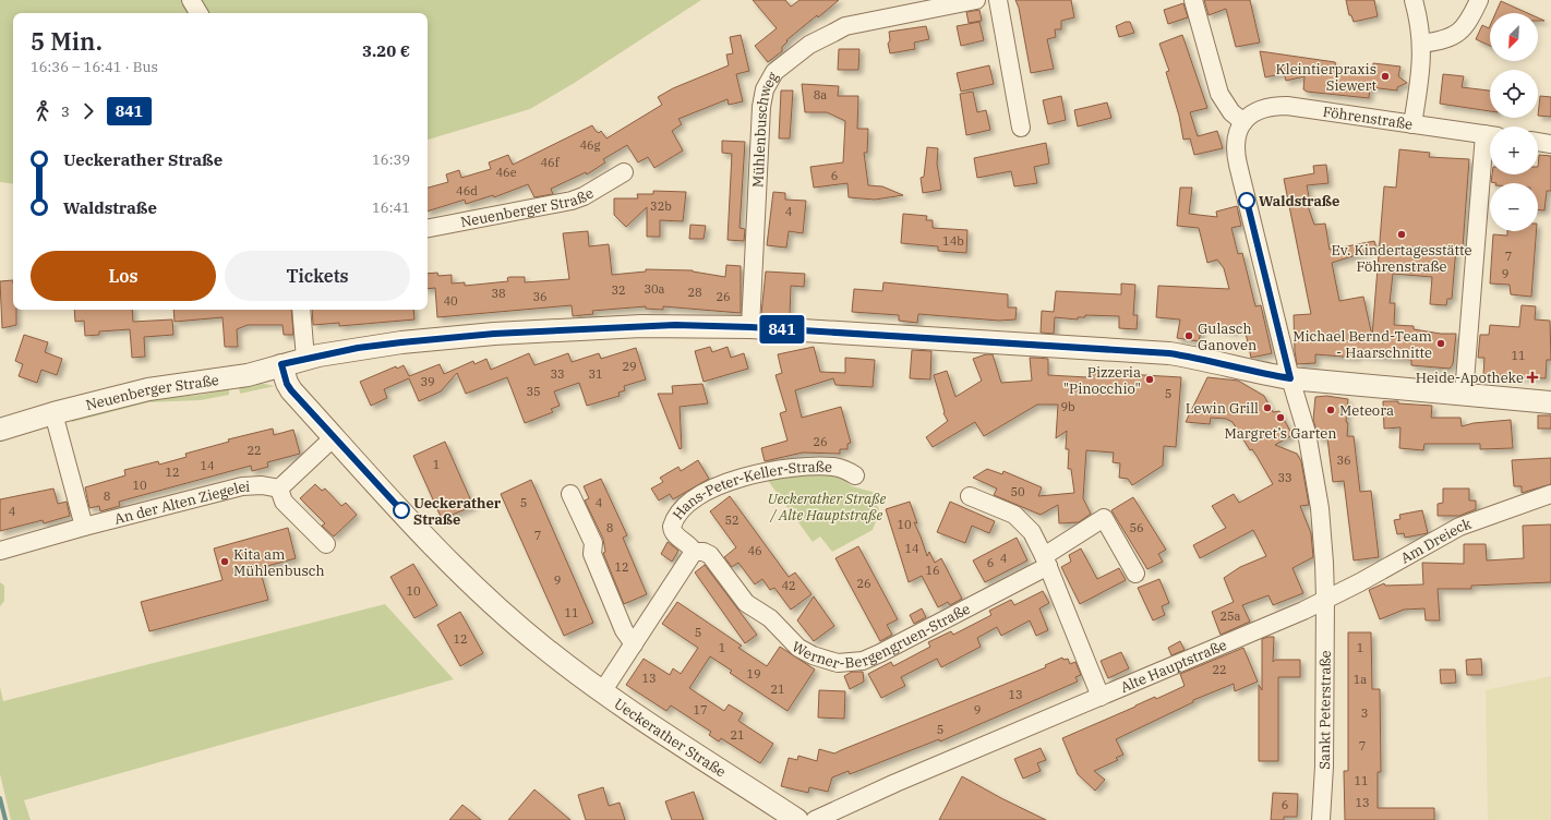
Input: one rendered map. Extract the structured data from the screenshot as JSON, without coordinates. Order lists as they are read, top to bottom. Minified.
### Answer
{"streets":{"street":["Föhrenstraße","Mühlenbuschweg","Neuenberger Straße","Hans-Peter-Keller-Straße","An der Alten Ziegelei","Am Dreieck","Werner-Bergengruen-Straße","Alte Hauptstraße","Sankt Peterstraße","Ueckerather Straße"]},"crossings":[["Mühlenbuschweg","Neuenberger Straße"],["Neuenberger Straße","Ueckerather Straße"],["Hans-Peter-Keller-Straße","Werner-Bergengruen-Straße"],["Am Dreieck","Alte Hauptstraße"],["Am Dreieck","Sankt Peterstraße"],["Alte Hauptstraße","Sankt Peterstraße"]],"parks":["Ueckerather Straße / Alte Hauptstraße"],"places":{"other":["Kleintierpraxis Siewert","Waldstraße","Ev. Kindertagesstätte Föhrenstraße","Gulasch Ganoven","Michael Bernd-Team - Haarschnitte","Pizzeria \"Pinocchio\"","Lewin Grill","Meteora","Margret’s Garten","Ueckerather Straße","Kita am Mühlenbusch"],"health":["Heide-Apotheke"]},"lines":["bus line 841"],"house_numbers":["8a","46g","46f","46e","6","46d","32b","4","14b","7","9","30a","32","28","38","36","26","40","11","29","33","31","39","35","5","9b","26","22","36","1","14","12","33","10","50","8","5","4","4","52","10","8","56","7","14","46","4","6","12","16","9","26","42","10","11","25a","5","12","1","1","22","19","13","1a","21","13","17","9","3","5","21","7","11","13","6"],"north":"bottom left","page":{"on_map":"841","map_buttons":["+","−"],"heading":["5 Min.","16:36 – 16:41 · Bus","3.20 €"],"legs":["3","841"],"list":[{"name":"Ueckerather Straße","value":"16:39"},{"name":"Waldstraße","value":"16:41"}],"buttons":["Los","Tickets"]}}
